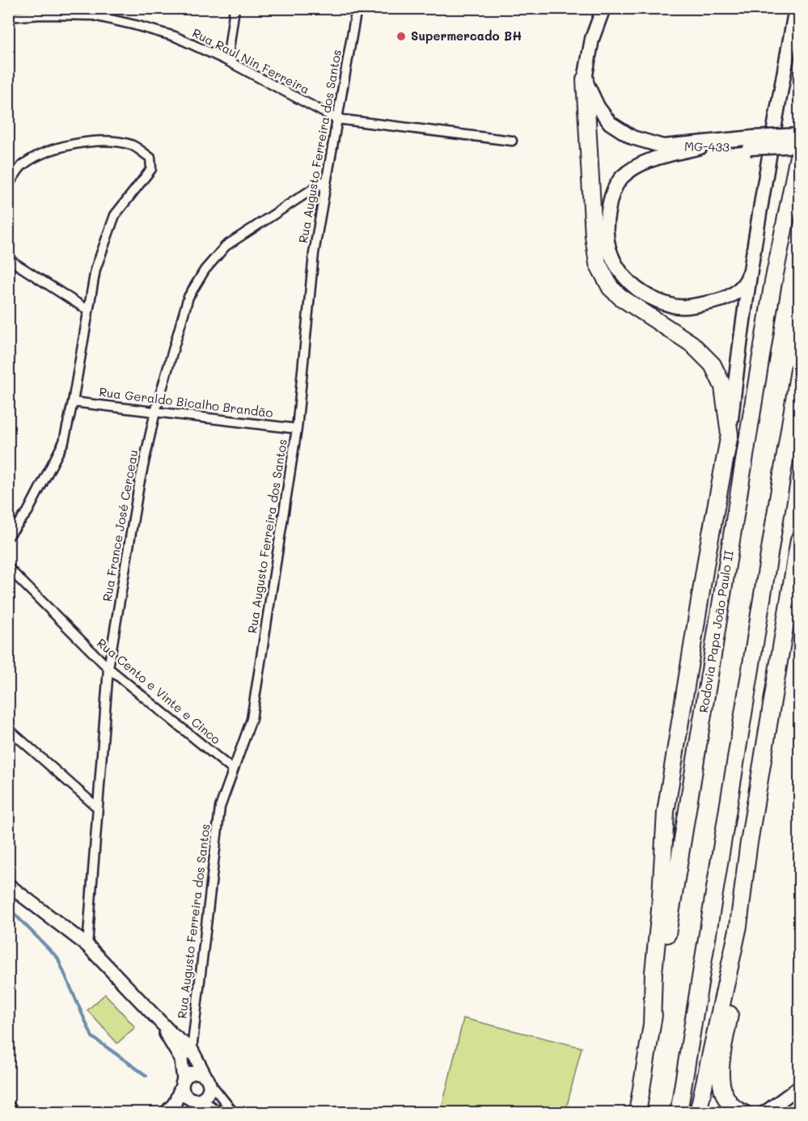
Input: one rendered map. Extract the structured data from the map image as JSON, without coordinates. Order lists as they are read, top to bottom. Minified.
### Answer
{"streets":{"highway":["Rodovia Papa João Paulo II"],"main road":["MG-433"],"street":["Rua Raul Nin Ferreira","Rua Augusto Ferreira dos Santos","Rua Geraldo Bicalho Brandão","Rua France José Cerceau","Rua Cento e Vinte e Cinco"]},"crossings":[["Rua Raul Nin Ferreira","Rua Augusto Ferreira dos Santos"],["Rua Augusto Ferreira dos Santos","Rua Geraldo Bicalho Brandão"],["Rua Augusto Ferreira dos Santos","Rua France José Cerceau"],["Rua Augusto Ferreira dos Santos","Rua Cento e Vinte e Cinco"],["Rua Geraldo Bicalho Brandão","Rua France José Cerceau"],["Rua France José Cerceau","Rua Cento e Vinte e Cinco"]],"places":["Supermercado BH"]}
